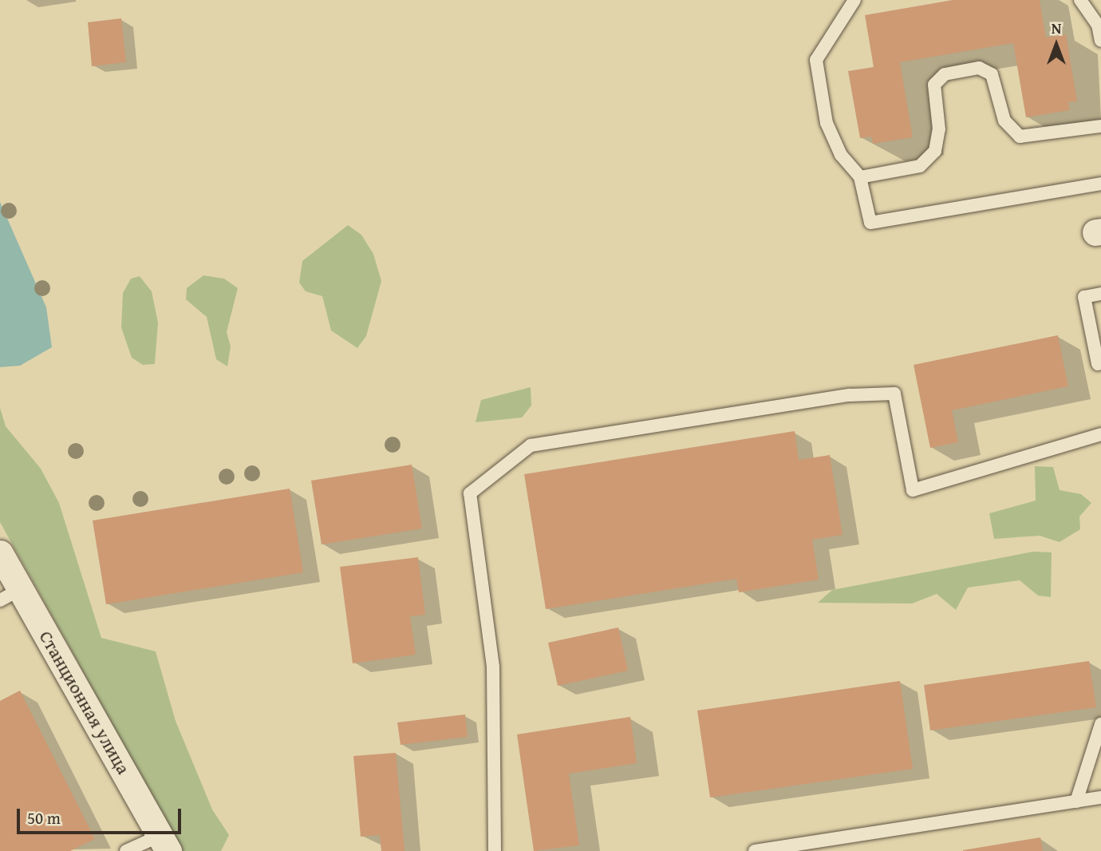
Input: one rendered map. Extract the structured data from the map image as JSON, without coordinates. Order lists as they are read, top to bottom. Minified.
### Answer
{"streets":{"street":["Станционная улица"]},"scale_bar":"50 m","north":"top"}
